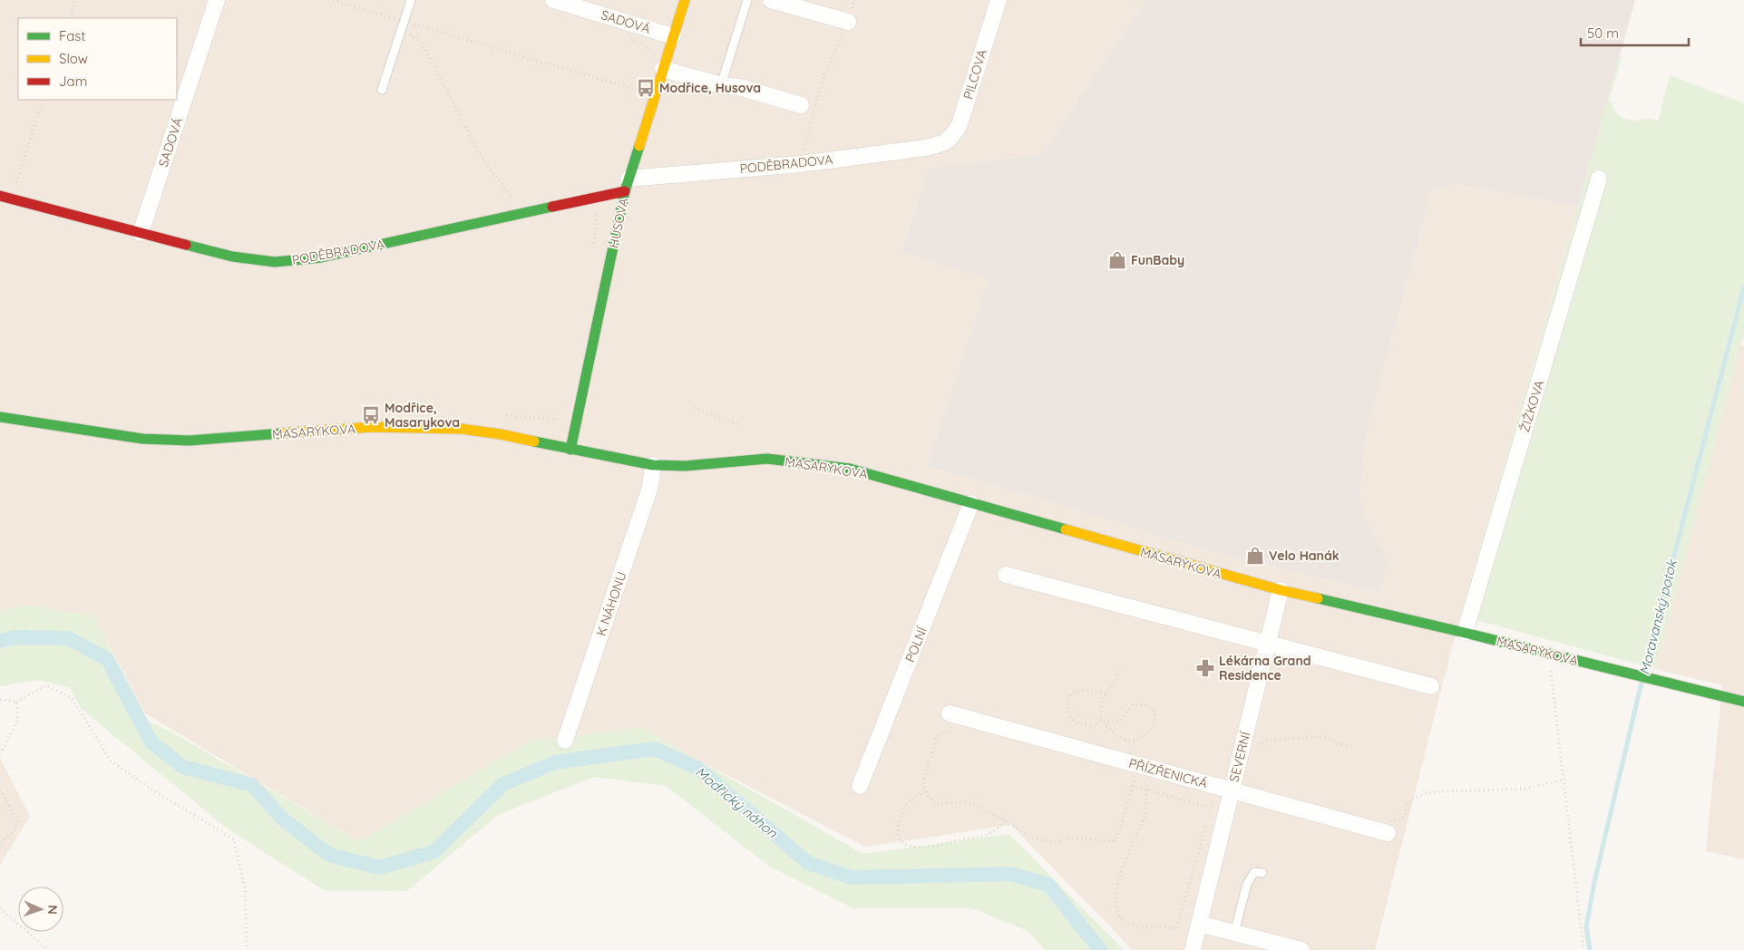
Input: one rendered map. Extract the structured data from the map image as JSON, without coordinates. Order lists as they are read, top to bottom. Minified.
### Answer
{"streets":{"street":["SADOVÁ","PILCOVA","PODĚBRADOVA","HUSOVA","ŽIŽKOVA","MASARYKOVA","K NÁHONU","POLNÍ","SEVERNÍ","PŘÍZŘENICKÁ"]},"crossings":[["SADOVÁ","PODĚBRADOVA"],["SADOVÁ","HUSOVA"],["PILCOVA","PODĚBRADOVA"],["PODĚBRADOVA","HUSOVA"],["HUSOVA","MASARYKOVA"],["ŽIŽKOVA","MASARYKOVA"],["MASARYKOVA","K NÁHONU"],["MASARYKOVA","POLNÍ"],["MASARYKOVA","SEVERNÍ"],["SEVERNÍ","PŘÍZŘENICKÁ"]],"water":["Moravanský potok","Modřický náhon"],"places":{"bus stop":["Modřice, Husova","Modřice, Masarykova"],"shop":["FunBaby","Velo Hanák"],"pharmacy":["Lékárna Grand Residence"]},"legend":["Fast","Slow","Jam"],"scale_bar":"50 m","north":"right"}
